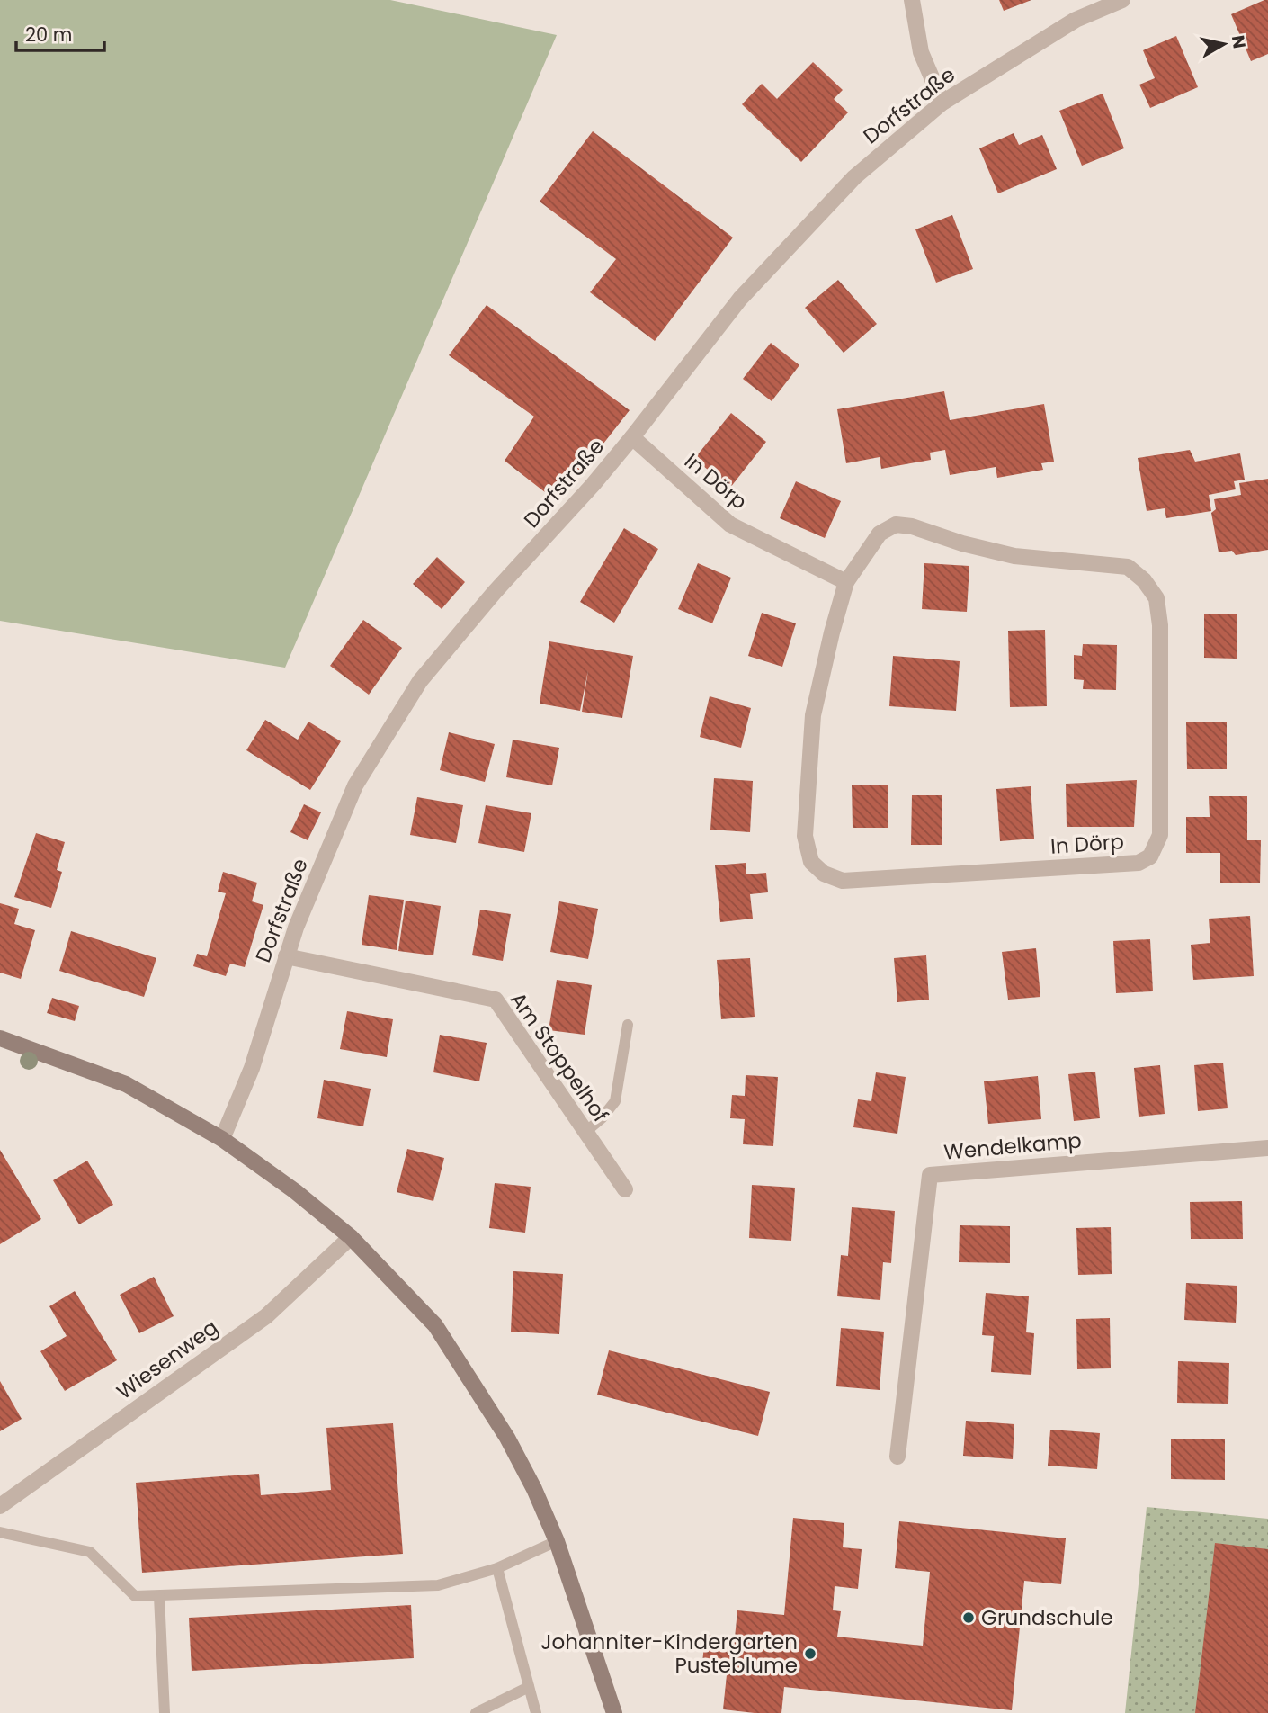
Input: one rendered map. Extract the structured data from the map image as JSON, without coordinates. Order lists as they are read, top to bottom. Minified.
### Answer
{"streets":{"street":["Dorfstraße","In Dörp","Am Stoppelhof","Wendelkamp","Wiesenweg"]},"crossings":[["Dorfstraße","In Dörp"],["Dorfstraße","Am Stoppelhof"]],"places":["Grundschule","Johanniter-Kindergarten Pusteblume"],"scale_bar":"20 m","north":"right"}
